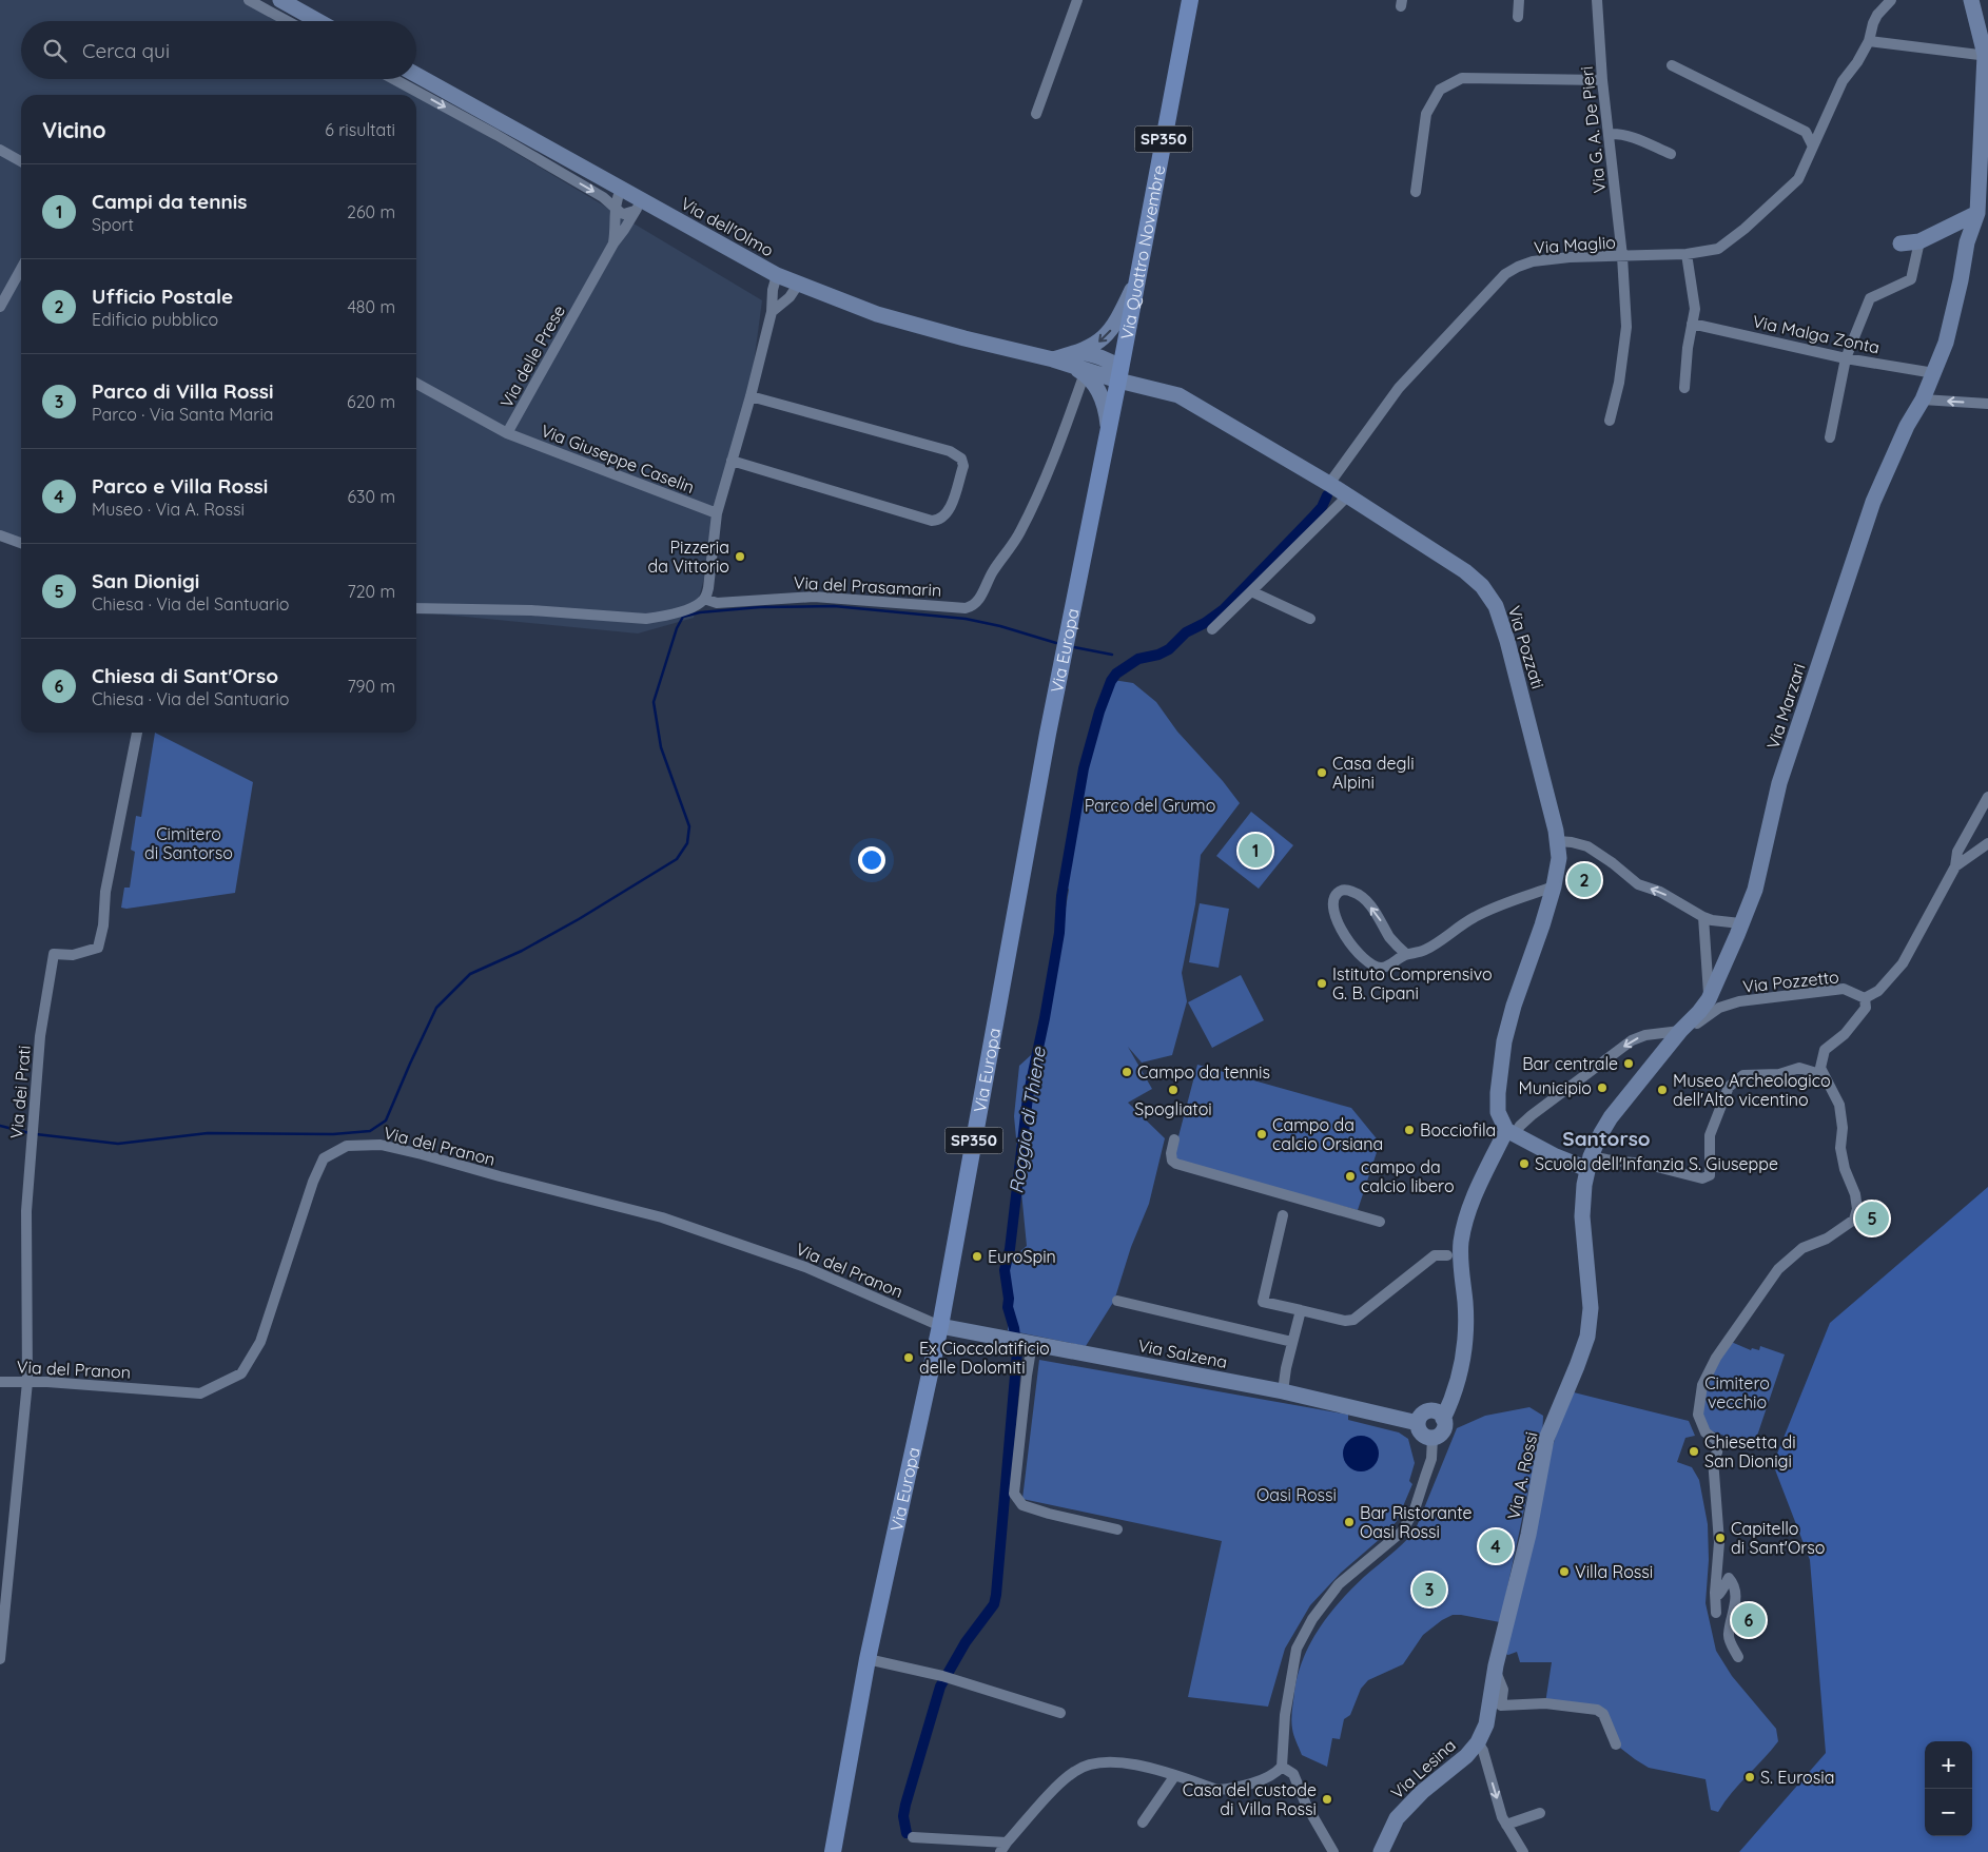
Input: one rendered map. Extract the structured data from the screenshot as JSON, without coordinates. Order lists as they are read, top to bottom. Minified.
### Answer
{"streets":{"main road":["SP350","Via Quattro Novembre","Via Europa"],"street":["Via G. A. De Pieri","Via dell'Olmo","Via Maglio","Via Malga Zonta","Via delle Prese","Via Giuseppe Caselin","Via del Prasamarin","Via Pozzati","Via Marzari","Via Pozzetto","Via dei Prati","Via del Pranon","Via Salzena","Via A. Rossi","Via Lesina"]},"crossings":[["Via G. A. De Pieri","Via Maglio"],["Via dell'Olmo","Via Quattro Novembre"],["Via dell'Olmo","Via delle Prese"],["Via dell'Olmo","Via del Prasamarin"],["Via Maglio","Via Pozzati"],["Via Quattro Novembre","Via Pozzati"],["Via Quattro Novembre","Via Europa"],["Via Malga Zonta","Via Marzari"],["Via delle Prese","Via Giuseppe Caselin"],["Via Pozzati","Via Europa"],["Via Europa","Via del Pranon"],["Via Europa","Via Salzena"],["Via Marzari","Via Pozzetto"],["Via Marzari","Via A. Rossi"],["Via Pozzetto","Via A. Rossi"],["Via dei Prati","Via del Pranon"],["Via del Pranon","Via Salzena"],["Via A. Rossi","Via Lesina"]],"districts":["Santorso"],"water":["Roggia di Thiene"],"parks":["Parco del Grumo","Cimitero di Santorso","Cimitero vecchio","Oasi Rossi"],"places":["Pizzeria da Vittorio","Casa degli Alpini","Istituto Comprensivo G. B. Cipani","Bar centrale","Campo da tennis","Municipio","Spogliatoi","Museo Archeologico dell'Alto vicentino","Bocciofila","Campo da calcio Orsiana","Scuola dell'Infanzia S. Giuseppe","campo da calcio libero","EuroSpin","Ex Cioccolatificio delle Dolomiti","Chiesetta di San Dionigi","Bar Ristorante Oasi Rossi","Capitello di Sant'Orso","Villa Rossi","S. Eurosia","Casa del custode di Villa Rossi"],"page":{"search":"Cerca qui","heading":["Vicino","6 risultati"],"list":[{"mark":"1","name":"Campi da tennis","note":"Sport","value":"260 m"},{"mark":"2","name":"Ufficio Postale","note":"Edificio pubblico","value":"480 m"},{"mark":"3","name":"Parco di Villa Rossi","note":"Parco · Via Santa Maria","value":"620 m"},{"mark":"4","name":"Parco e Villa Rossi","note":"Museo · Via A. Rossi","value":"630 m"},{"mark":"5","name":"San Dionigi","note":"Chiesa · Via del Santuario","value":"720 m"},{"mark":"6","name":"Chiesa di Sant'Orso","note":"Chiesa · Via del Santuario","value":"790 m"}],"pins":["1","2","5","4","3","6"],"map_buttons":["+","−"]}}
